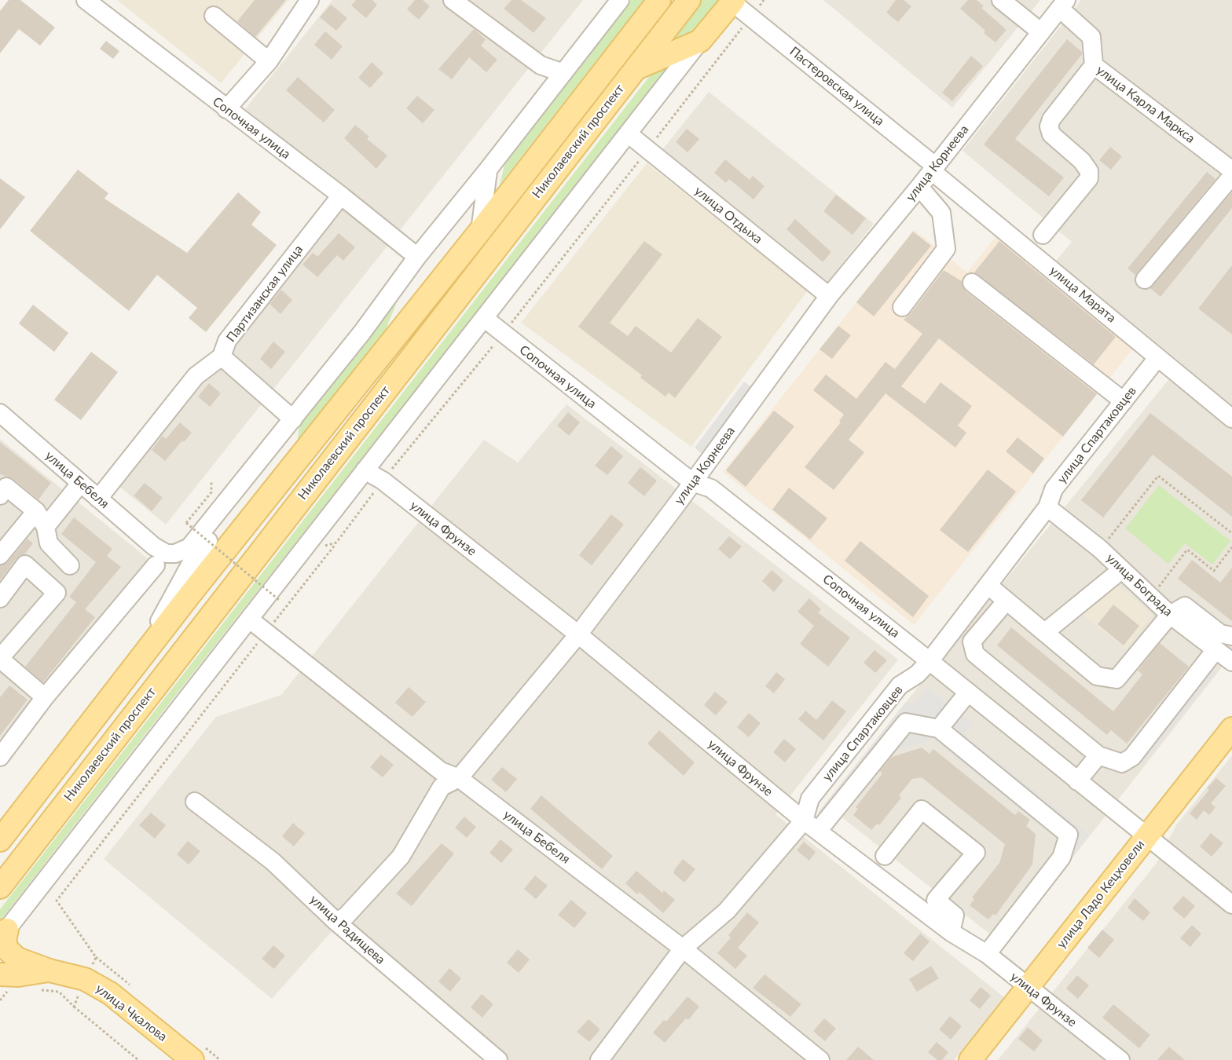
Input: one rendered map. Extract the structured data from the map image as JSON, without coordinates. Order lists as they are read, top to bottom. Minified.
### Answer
{"streets":{"main road":["Николаевский проспект","улица Ладо Кецховели","улица Чкалова"],"street":["Пастеровская улица","улица Карла Маркса","Сопочная улица","улица Корнеева","улица Отдыха","Партизанская улица","улица Марата","улица Спартаковцев","улица Бебеля","улица Фрунзе","улица Бограда","улица Радищева"]},"crossings":[["Пастеровская улица","улица Корнеева"],["Пастеровская улица","улица Марата"],["улица Карла Маркса","улица Корнеева"],["Сопочная улица","улица Корнеева"],["Сопочная улица","Партизанская улица"],["Сопочная улица","улица Спартаковцев"],["Сопочная улица","улица Ладо Кецховели"],["улица Корнеева","улица Отдыха"],["улица Корнеева","улица Марата"],["улица Корнеева","улица Бебеля"],["улица Корнеева","улица Фрунзе"],["улица Корнеева","улица Радищева"],["Партизанская улица","улица Бебеля"],["улица Марата","улица Спартаковцев"],["улица Спартаковцев","улица Бебеля"],["улица Спартаковцев","улица Фрунзе"],["улица Спартаковцев","улица Бограда"],["улица Фрунзе","улица Ладо Кецховели"]]}
